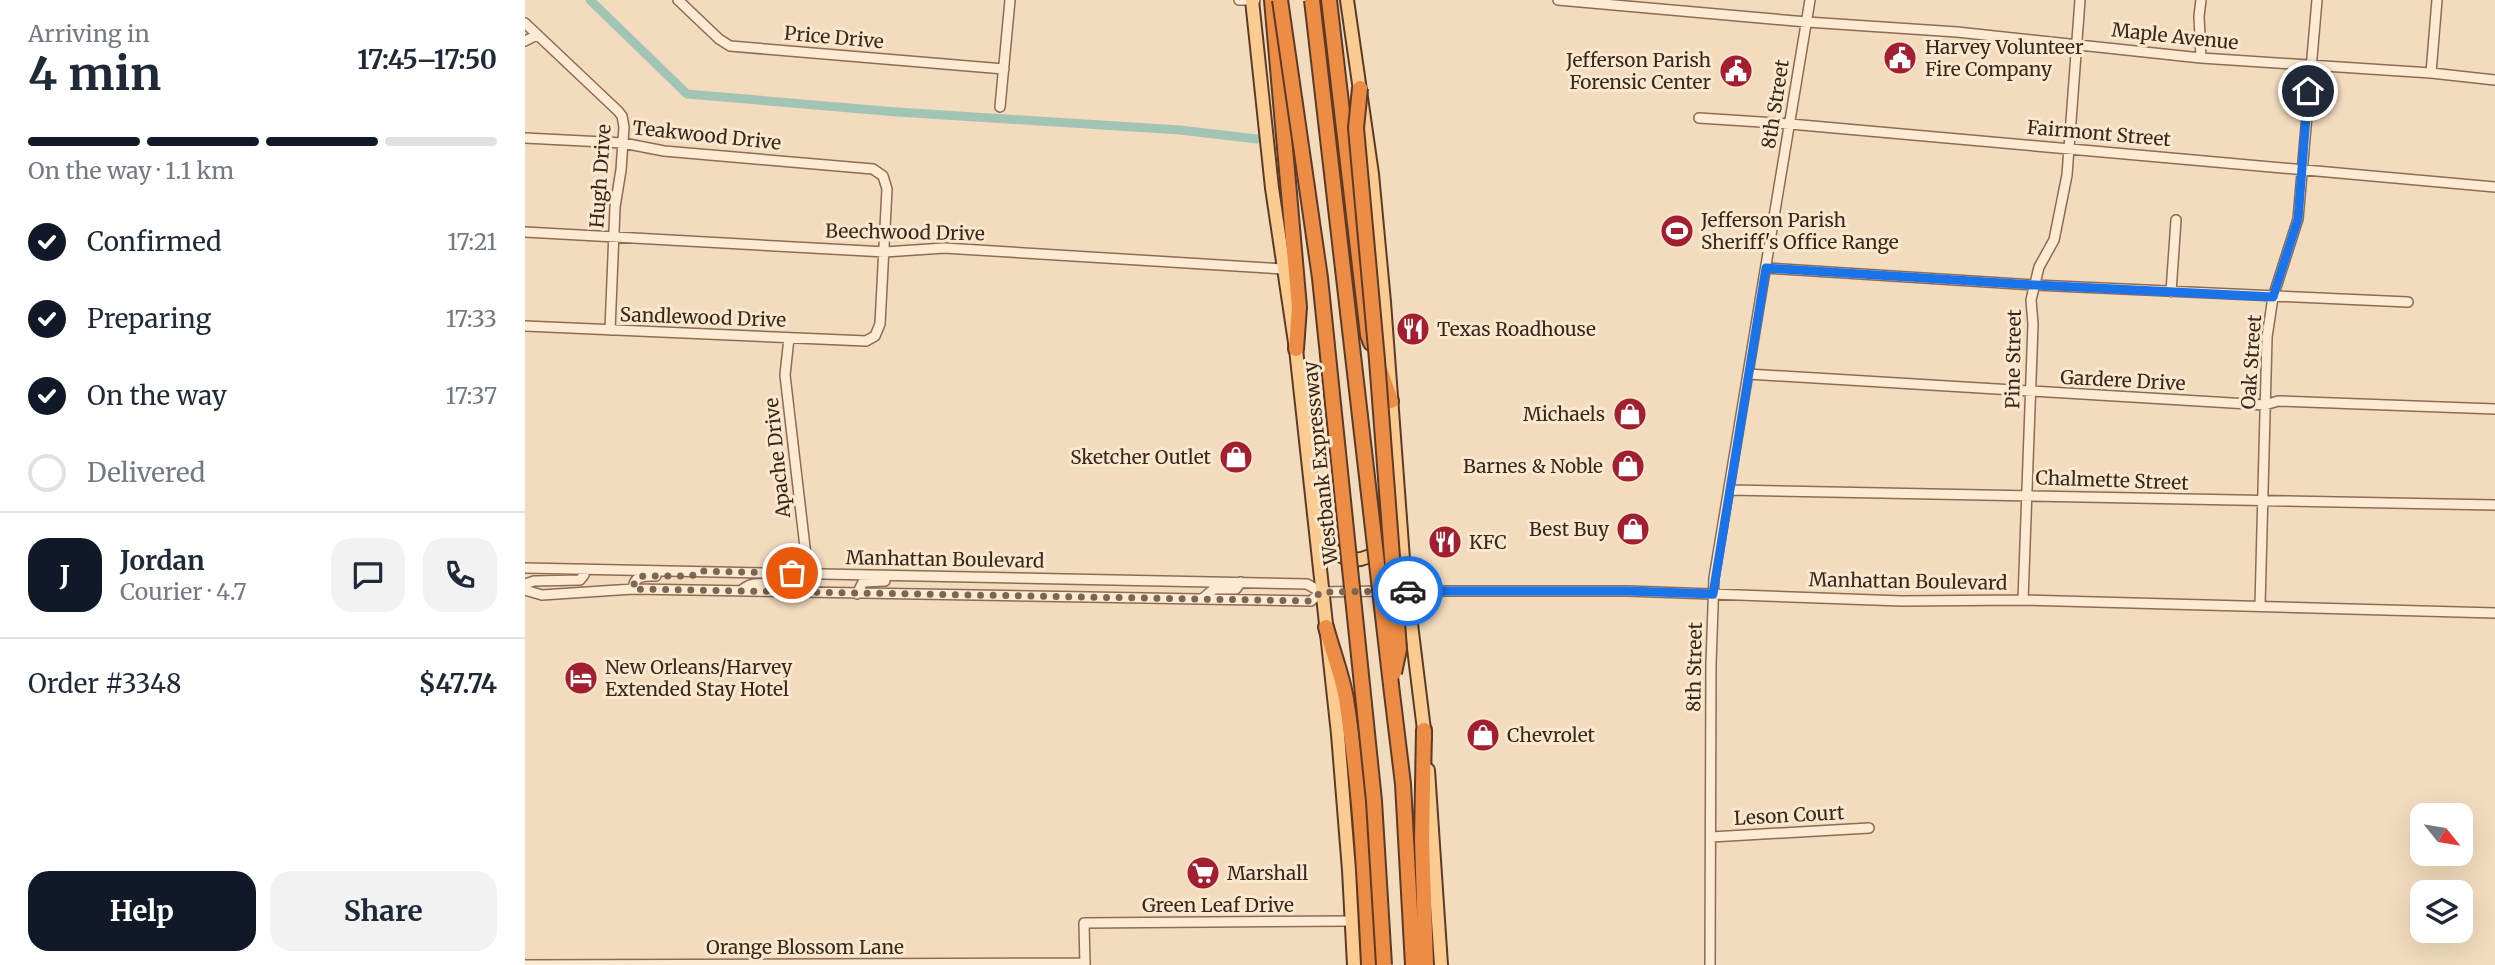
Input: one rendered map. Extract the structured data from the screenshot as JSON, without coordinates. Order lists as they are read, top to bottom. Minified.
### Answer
{"streets":{"highway":["Westbank Expressway"],"street":["Maple Avenue","Price Drive","8th Street","Fairmont Street","Teakwood Drive","Hugh Drive","Beechwood Drive","Sandlewood Drive","Pine Street","Oak Street","Gardere Drive","Apache Drive","Chalmette Street","Manhattan Boulevard","Leson Court","Green Leaf Drive","Orange Blossom Lane"]},"crossings":[["Maple Avenue","8th Street"],["Maple Avenue","Pine Street"],["Maple Avenue","Oak Street"],["8th Street","Fairmont Street"],["8th Street","Gardere Drive"],["8th Street","Chalmette Street"],["8th Street","Manhattan Boulevard"],["8th Street","Leson Court"],["Fairmont Street","Pine Street"],["Fairmont Street","Oak Street"],["Teakwood Drive","Hugh Drive"],["Teakwood Drive","Beechwood Drive"],["Teakwood Drive","Sandlewood Drive"],["Hugh Drive","Beechwood Drive"],["Hugh Drive","Sandlewood Drive"],["Beechwood Drive","Sandlewood Drive"],["Sandlewood Drive","Apache Drive"],["Pine Street","Gardere Drive"],["Pine Street","Chalmette Street"],["Pine Street","Manhattan Boulevard"],["Oak Street","Gardere Drive"],["Oak Street","Chalmette Street"],["Oak Street","Manhattan Boulevard"],["Apache Drive","Manhattan Boulevard"],["Westbank Expressway","Manhattan Boulevard"],["Westbank Expressway","Green Leaf Drive"],["Green Leaf Drive","Orange Blossom Lane"]],"places":{"public building":["Harvey Volunteer Fire Company","Jefferson Parish Forensic Center"],"sports":["Jefferson Parish Sheriff's Office Range"],"restaurant":["Texas Roadhouse","KFC"],"shop":["Michaels","Sketcher Outlet","Barnes & Noble","Best Buy","Chevrolet"],"hotel":["New Orleans/Harvey Extended Stay Hotel"],"supermarket":["Marshall"]},"north":"bottom right","page":{"heading":["4 min","Arriving in","17:45–17:50"],"panel":["Jordan","Courier · 4.7","Order #3348","$47.74"],"bar":"On the way · 1.1 km","list":[["Confirmed","17:21"],["Preparing","17:33"],["On the way","17:37"],"Delivered"],"round":"J","buttons":["Help","Share"]}}
